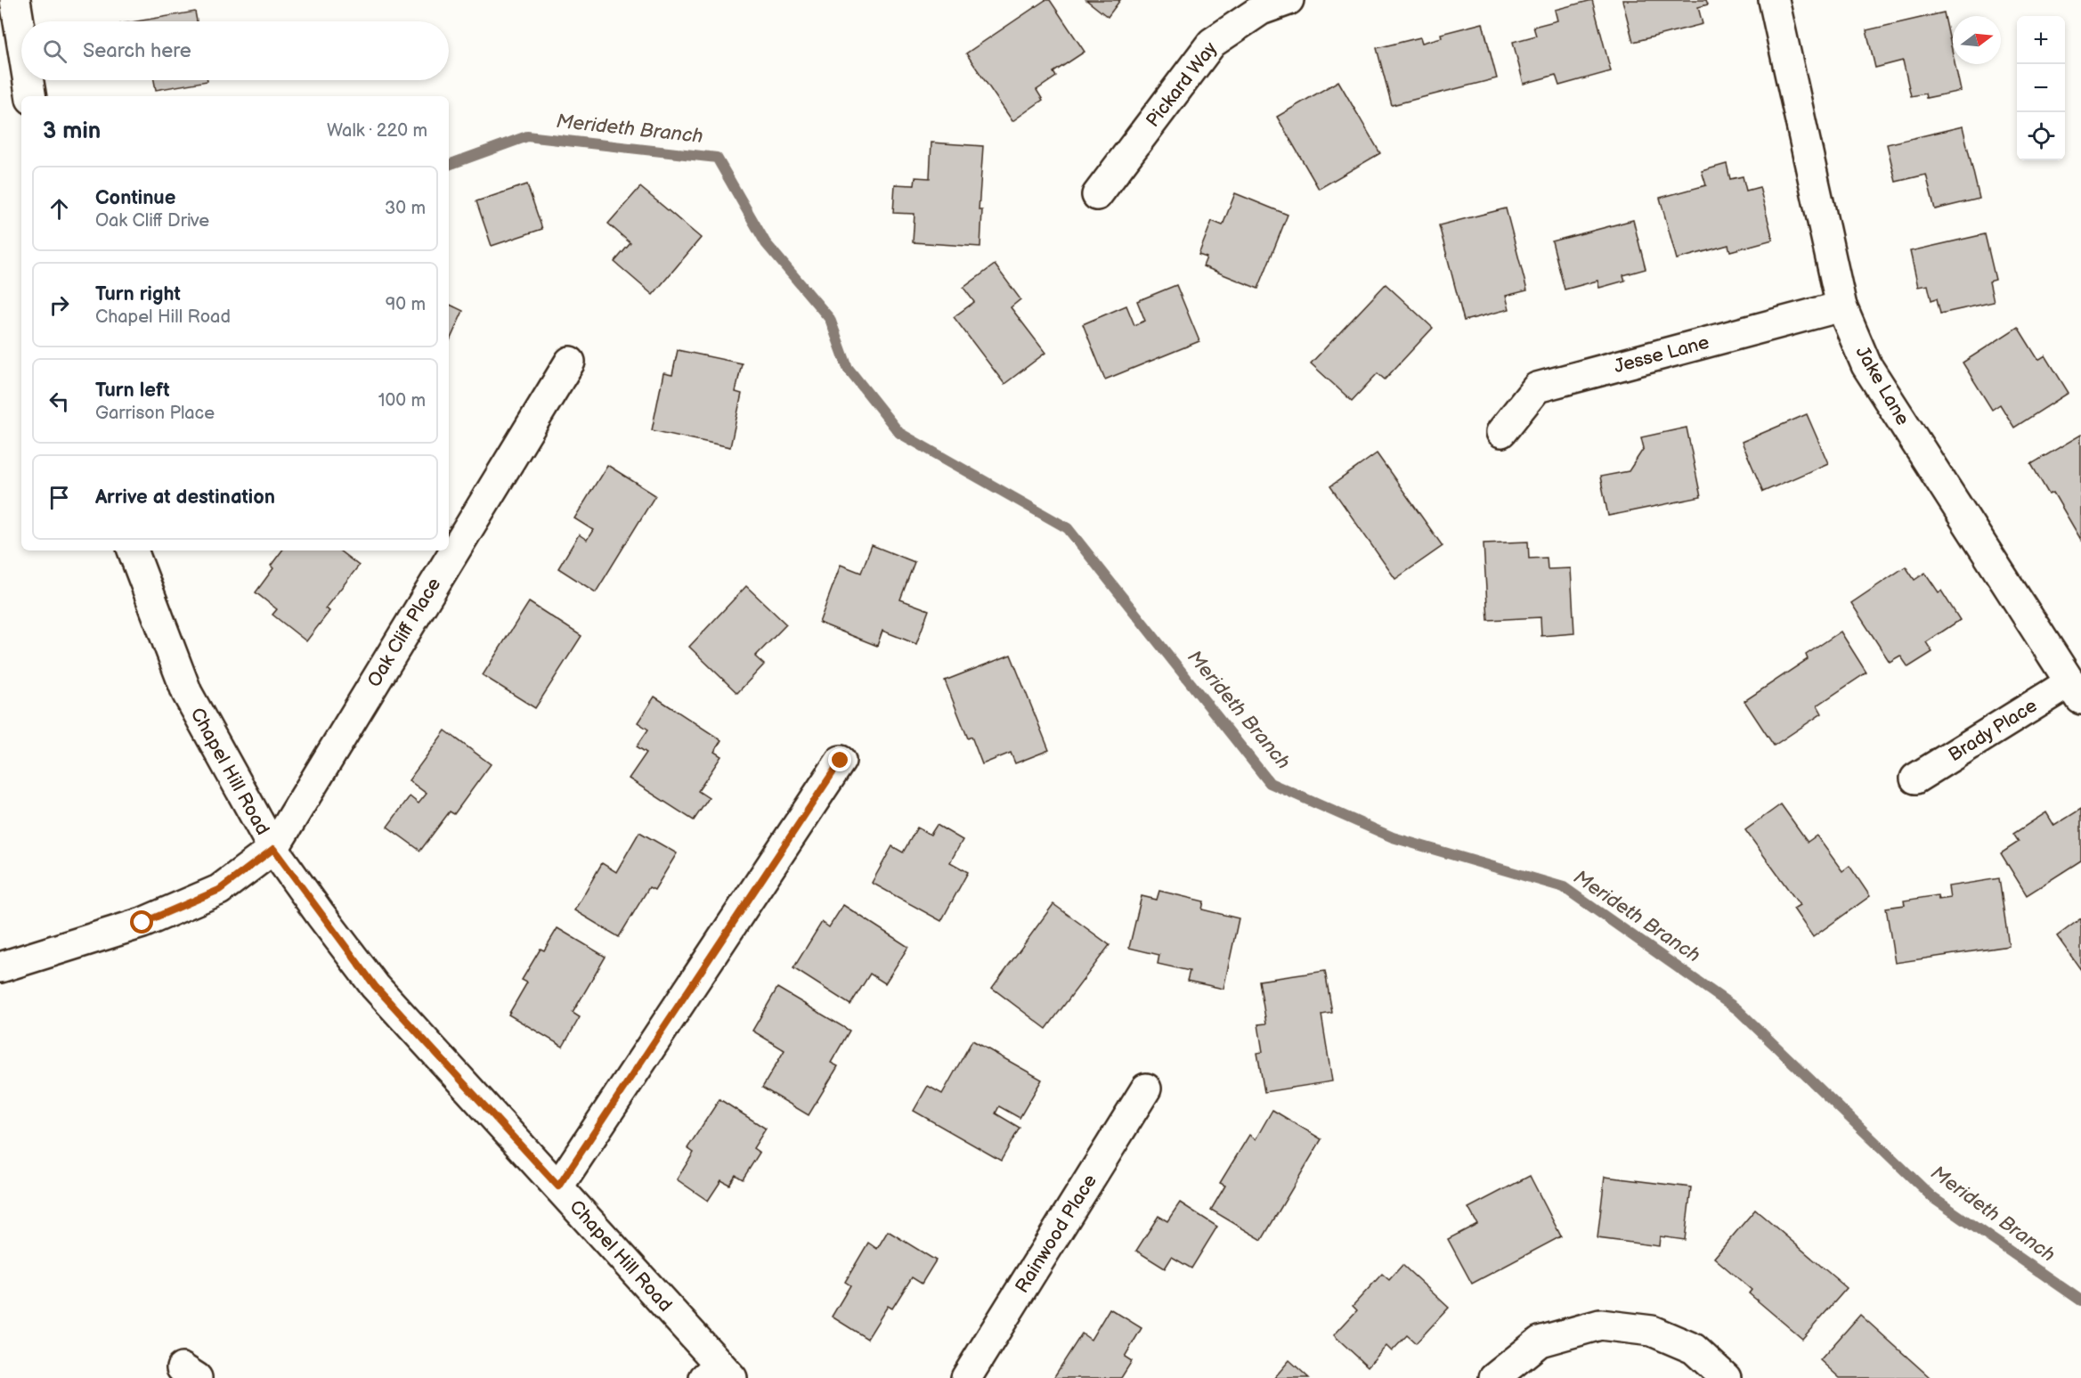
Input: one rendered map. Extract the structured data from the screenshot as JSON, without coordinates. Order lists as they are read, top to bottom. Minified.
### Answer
{"streets":{"street":["Pickard Way","Jesse Lane","Jake Lane","Oak Cliff Place","Brady Place","Chapel Hill Road","Rainwood Place"]},"crossings":[["Jesse Lane","Jake Lane"],["Jake Lane","Brady Place"],["Oak Cliff Place","Chapel Hill Road"]],"water":["Merideth Branch"],"north":"right","page":{"map_buttons":["+","−"],"search":"Search here","heading":["3 min","Walk · 220 m"],"list":[["Continue","Oak Cliff Drive","30 m"],["Turn right","Chapel Hill Road","90 m"],["Turn left","Garrison Place","100 m"],"Arrive at destination"]}}
